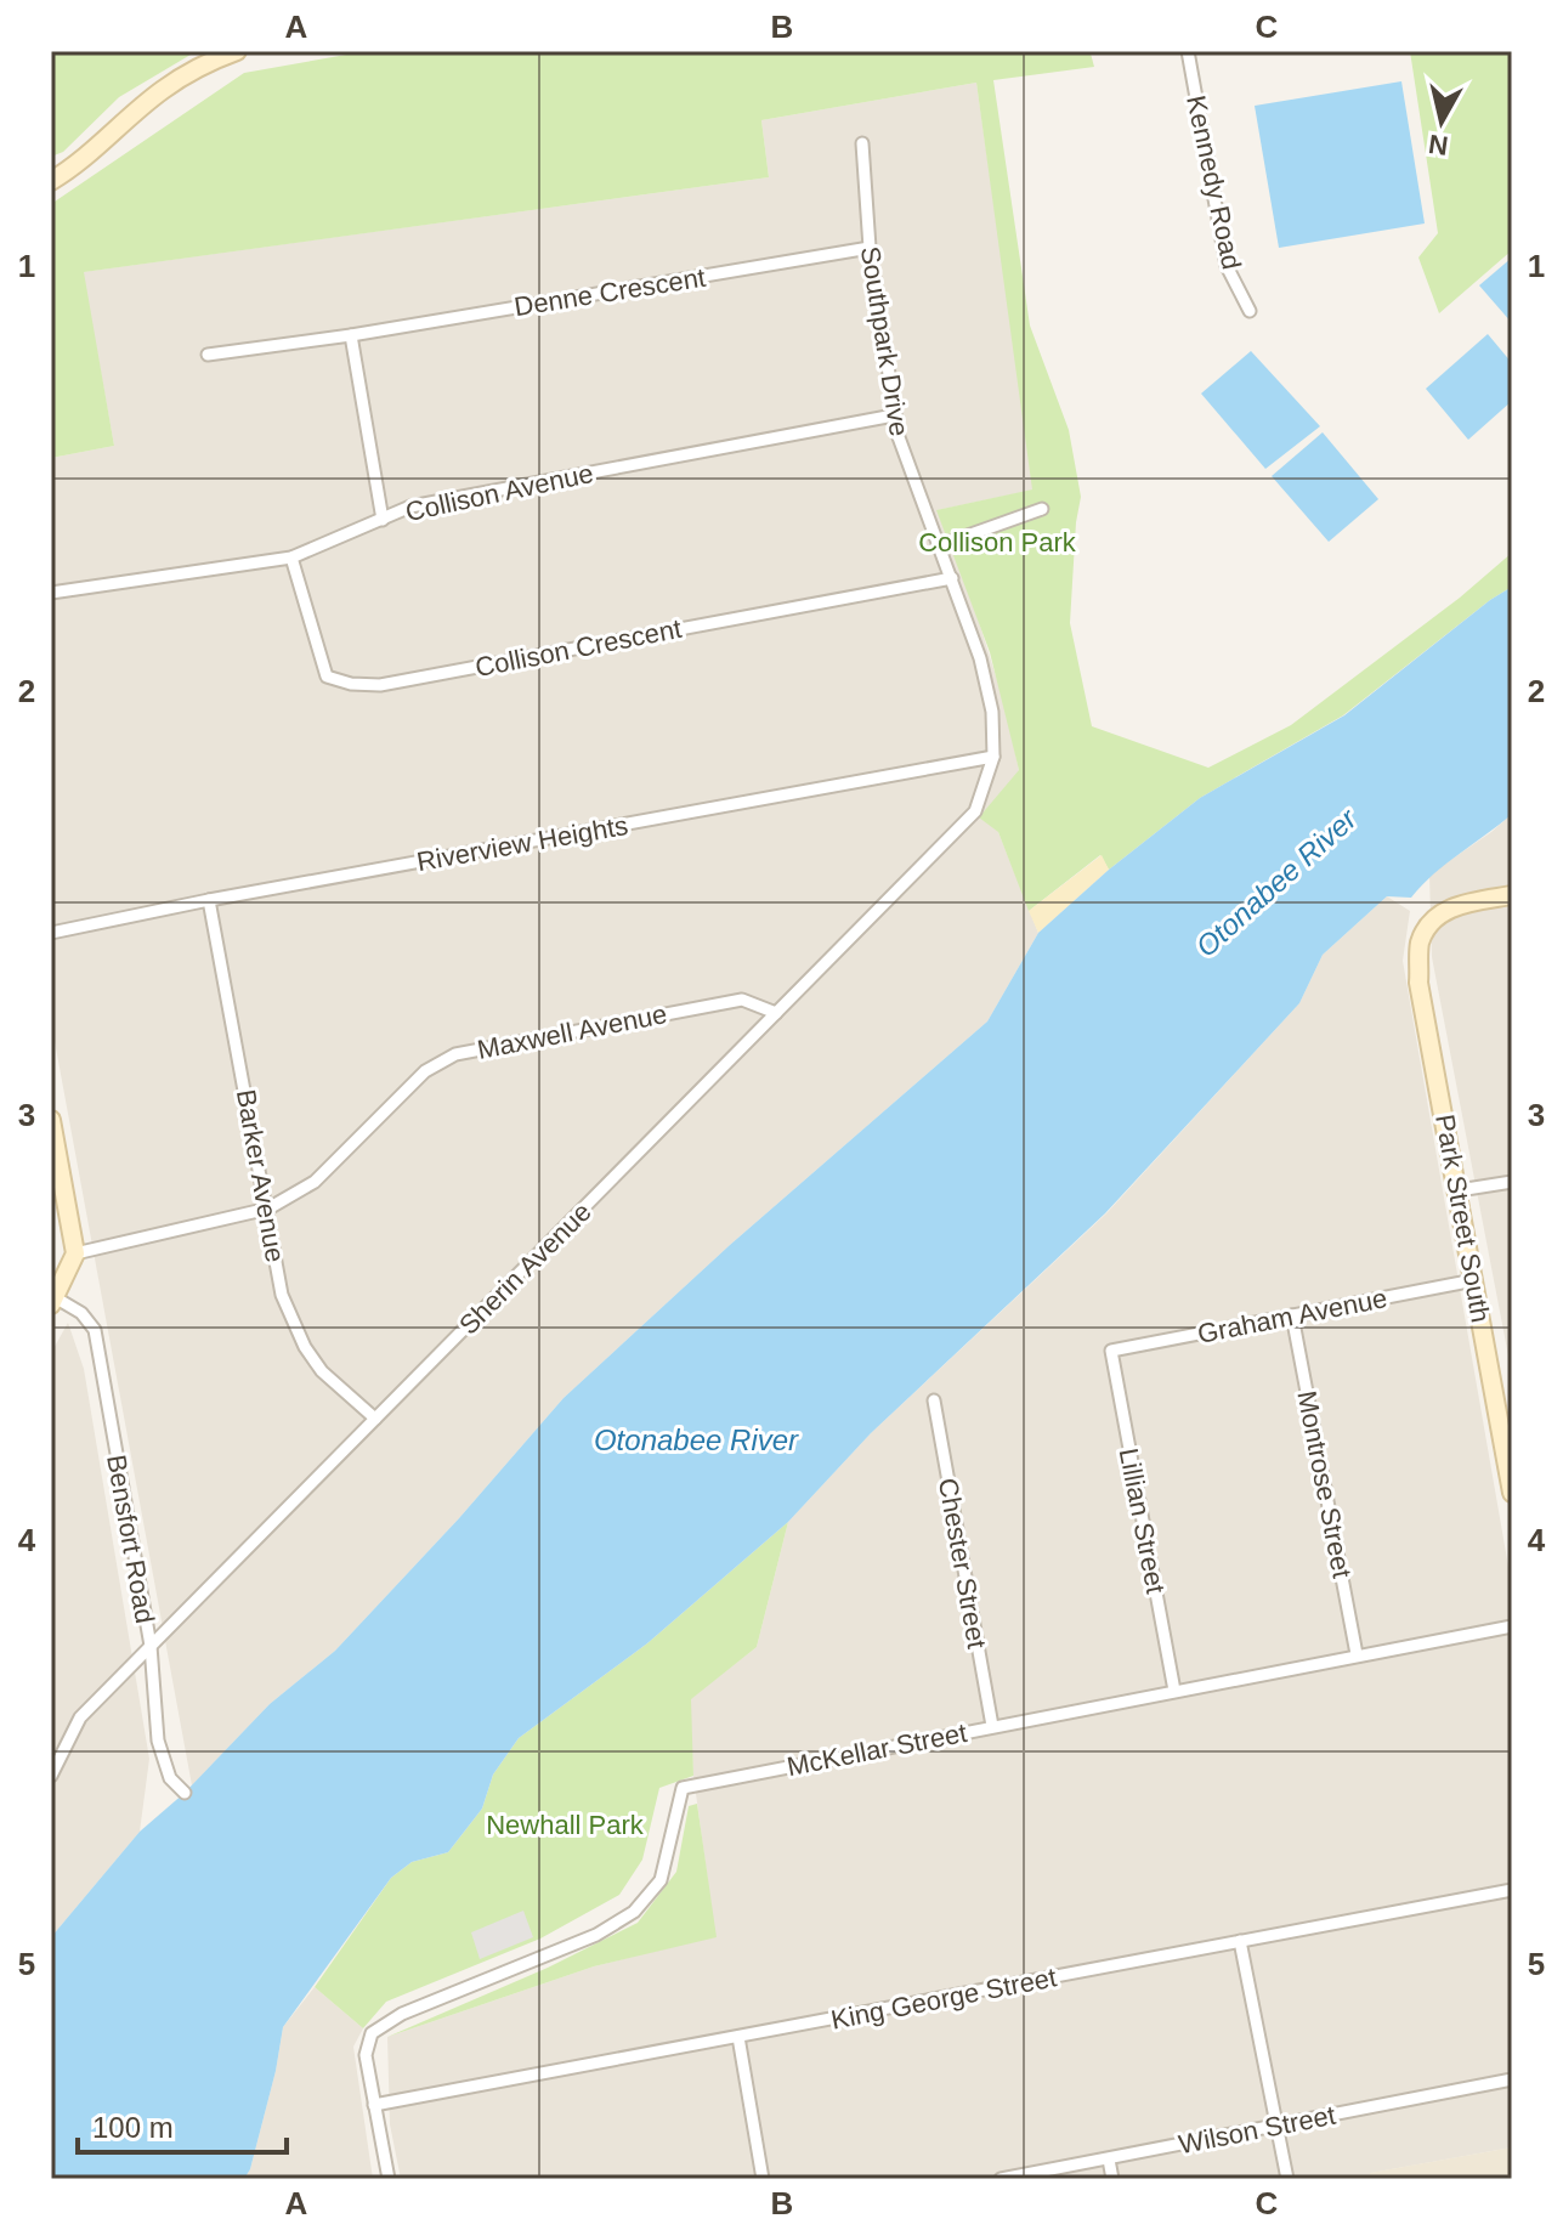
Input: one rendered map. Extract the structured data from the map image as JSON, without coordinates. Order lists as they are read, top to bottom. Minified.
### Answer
{"streets":{"street":["Kennedy Road","Denne Crescent","Southpark Drive","Collison Avenue","Collison Crescent","Riverview Heights","Maxwell Avenue","Barker Avenue","Park Street South","Sherin Avenue","Graham Avenue","Montrose Street","Lillian Street","Bensfort Road","Chester Street","McKellar Street","King George Street","Wilson Street"]},"crossings":[["Denne Crescent","Southpark Drive"],["Southpark Drive","Collison Avenue"],["Southpark Drive","Collison Crescent"],["Southpark Drive","Riverview Heights"],["Southpark Drive","Sherin Avenue"],["Collison Avenue","Collison Crescent"],["Riverview Heights","Barker Avenue"],["Riverview Heights","Sherin Avenue"],["Maxwell Avenue","Barker Avenue"],["Maxwell Avenue","Sherin Avenue"],["Barker Avenue","Sherin Avenue"],["Park Street South","Graham Avenue"],["Sherin Avenue","Bensfort Road"],["Graham Avenue","Montrose Street"],["Graham Avenue","Lillian Street"],["Montrose Street","McKellar Street"],["Lillian Street","McKellar Street"],["Chester Street","McKellar Street"],["McKellar Street","King George Street"]],"water":["Otonabee River"],"parks":["Collison Park","Newhall Park"],"scale_bar":"100 m","north":"bottom","grid":{"columns":["A","B","C"],"rows":["1","2","3","4","5"]}}
